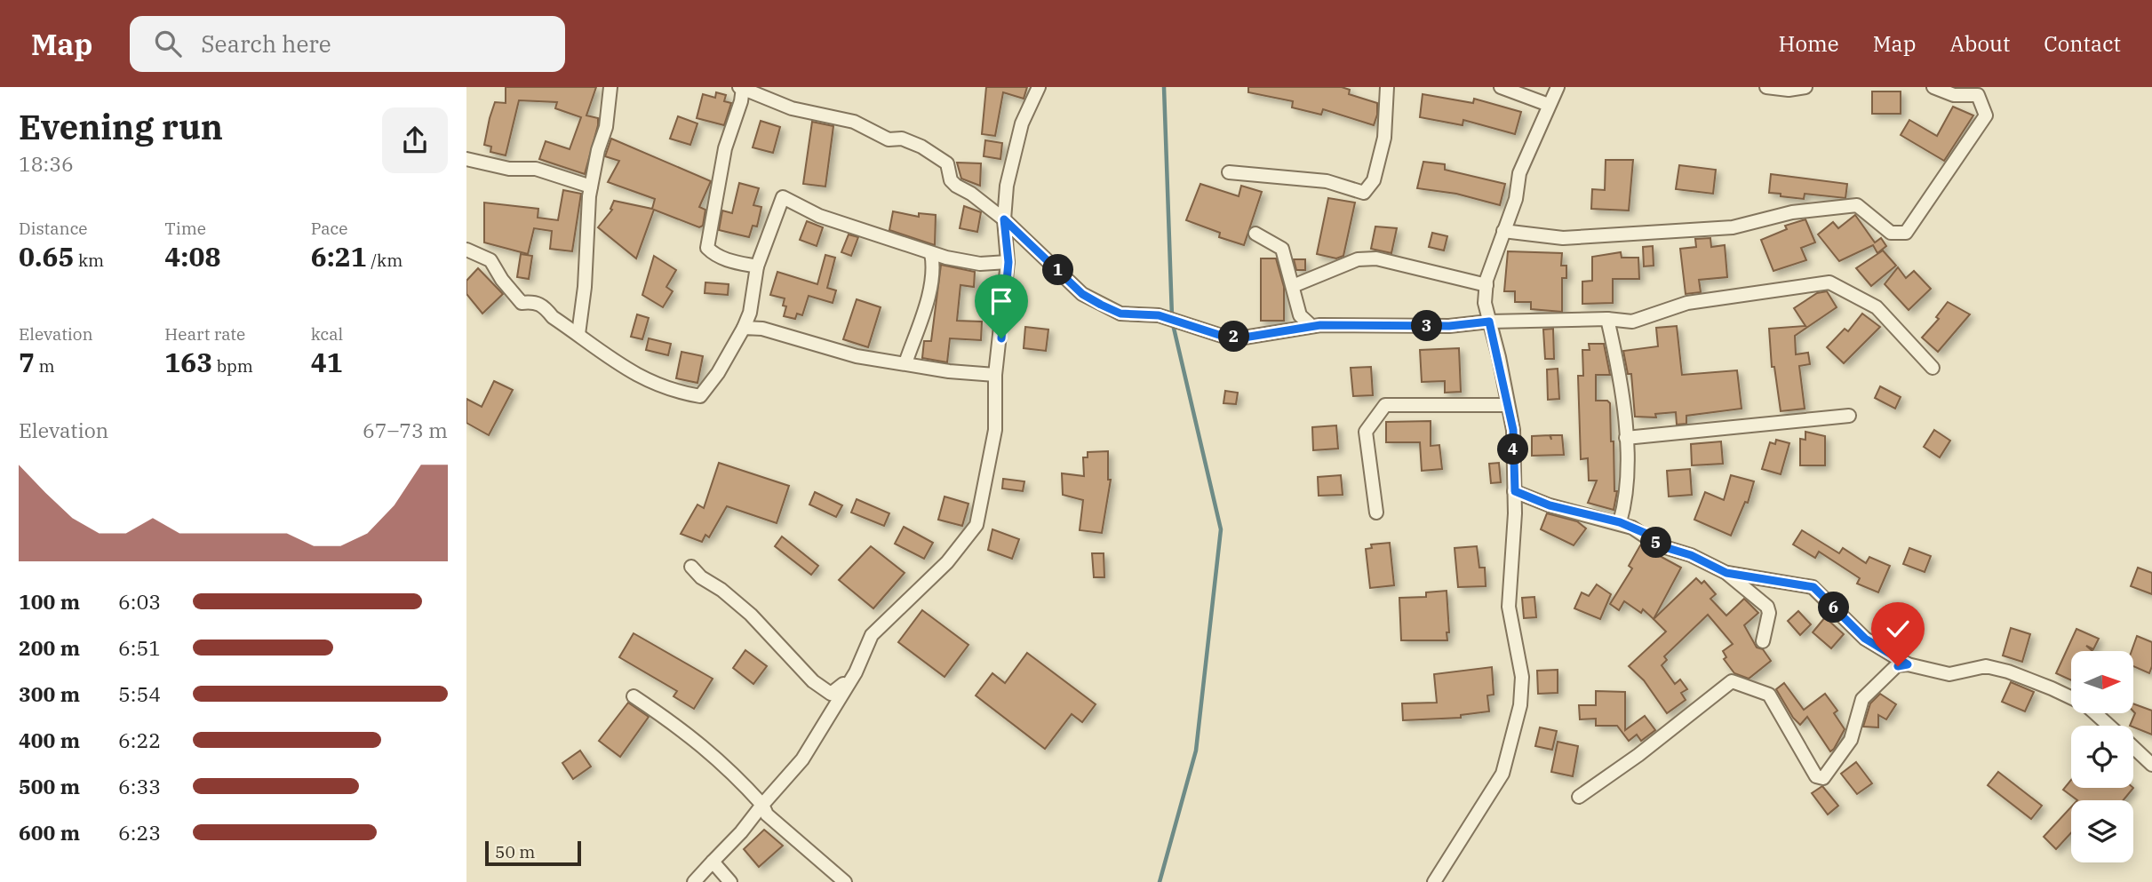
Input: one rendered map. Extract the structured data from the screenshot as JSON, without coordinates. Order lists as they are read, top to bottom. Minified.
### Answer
{"scale_bar":"50 m","north":"right","page":{"header":"Map","search":"Search here","nav":["Home","Map","About","Contact"],"heading":["Evening run","18:36"],"stats":[["Distance","0.65 km"],["Time","4:08"],["Pace","6:21 /km"],["Elevation","7 m"],["Heart rate","163 bpm"],["kcal","41"]],"pins":["1","3","2","4","5","6"],"chart":["Elevation","67–73 m"],"list":[{"name":"100 m","note":"6:03"},{"name":"200 m","note":"6:51"},{"name":"300 m","note":"5:54"},{"name":"400 m","note":"6:22"},{"name":"500 m","note":"6:33"},{"name":"600 m","note":"6:23"}],"scale":"50 m"}}
